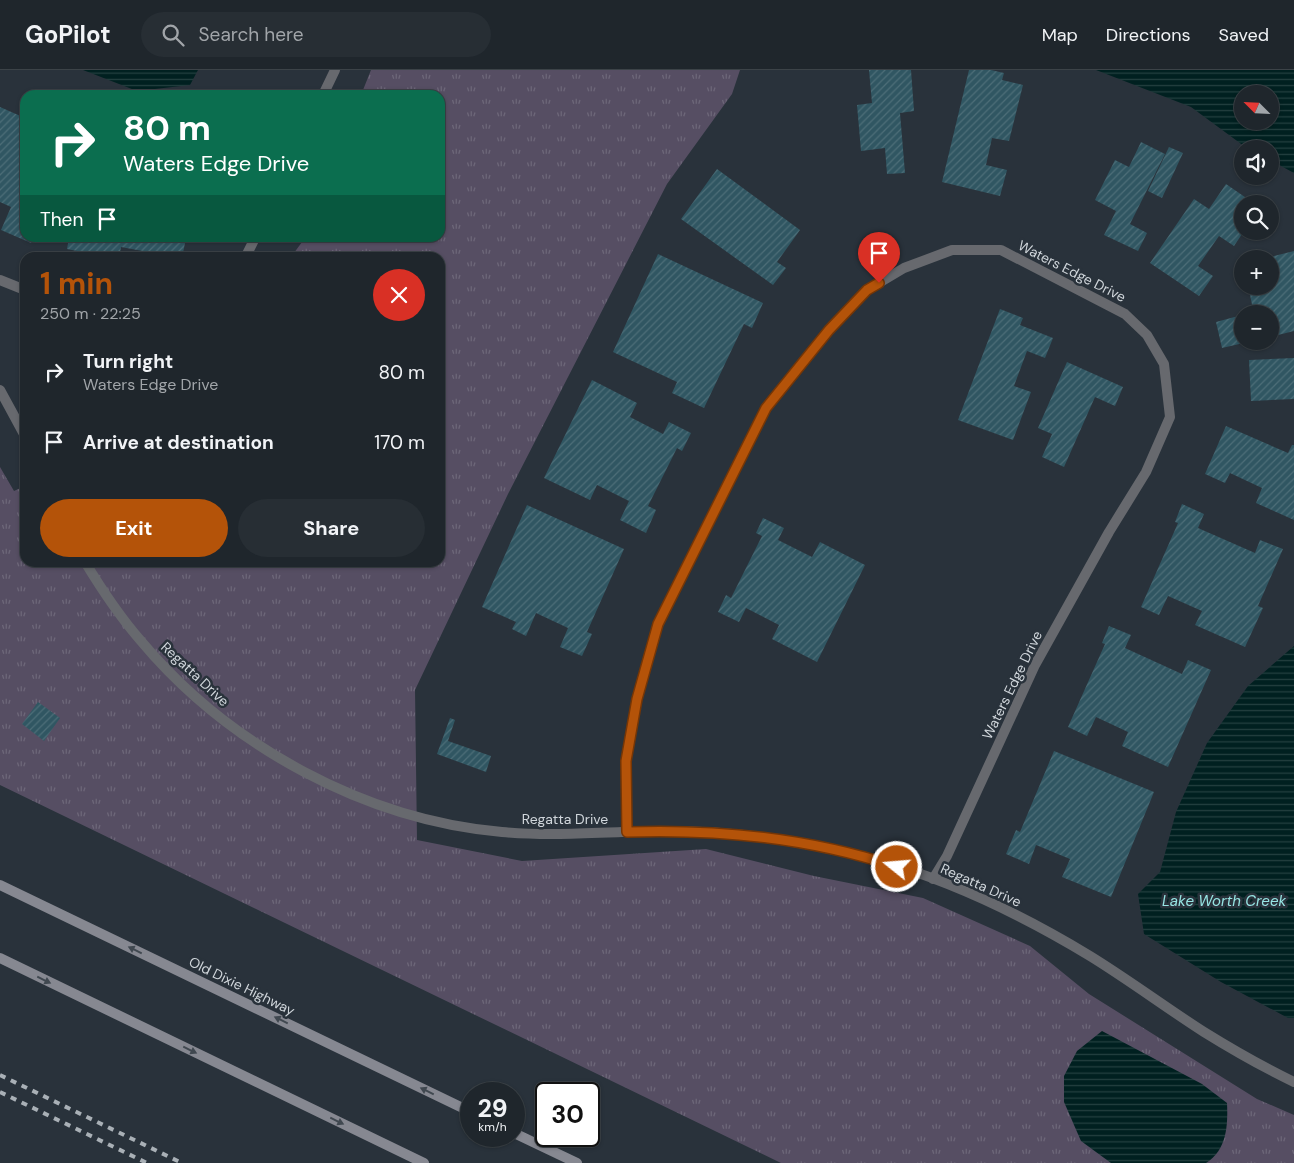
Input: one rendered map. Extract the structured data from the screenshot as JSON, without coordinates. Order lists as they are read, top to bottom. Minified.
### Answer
{"streets":{"main road":["Old Dixie Highway"],"street":["Waters Edge Drive","Regatta Drive"]},"crossings":[["Waters Edge Drive","Regatta Drive"]],"water":["Lake Worth Creek"],"north":"top left","page":{"header":"GoPilot","search":"Search here","nav":["Map","Directions","Saved"],"map_buttons":["+","−"],"turn":["80 m","Waters Edge Drive"],"then":"Then","heading":["1 min","250 m · 22:25"],"list":[{"name":"Turn right","note":"Waters Edge Drive","value":"80 m"},{"name":"Arrive at destination","value":"170 m"}],"buttons":["Exit","Share"],"speed":"29 km/h","limit":"30"}}
